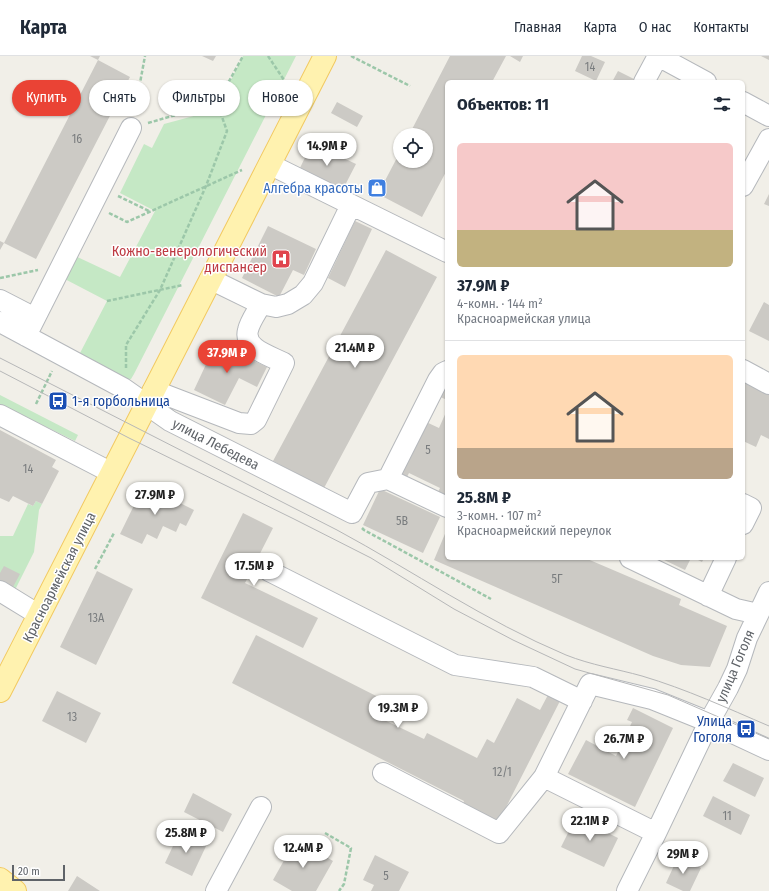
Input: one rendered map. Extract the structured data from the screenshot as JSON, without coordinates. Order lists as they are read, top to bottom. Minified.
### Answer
{"streets":{"main road":["Красноармейская улица"],"street":["улица Лебедева","улица Гоголя"]},"crossings":[["улица Лебедева","Красноармейская улица"]],"places":{"shop":["Алгебра красоты"],"hospital":["Кожно-венерологический диспансер"],"bus stop":["1-я горбольница","Улица Гоголя"]},"house_numbers":["14","16","5","14","5В","5Г","13А","13","12/1","11","5"],"scale_bar":"20 m","page":{"header":"Карта","nav":["Главная","Карта","О нас","Контакты"],"chip":["Купить","Снять","Фильтры","Новое"],"heading":"Объектов: 11","list":[{"name":"37.9M ₽","note":"4-комн. · 144 m² · Красноармейская улица"},{"name":"25.8M ₽","note":"3-комн. · 107 m² · Красноармейский переулок"}],"price":["14.9M ₽","21.4M ₽","37.9M ₽","27.9M ₽","17.5M ₽","19.3M ₽","26.7M ₽","22.1M ₽","25.8M ₽","12.4M ₽","29M ₽"],"scale":"20 m"}}
